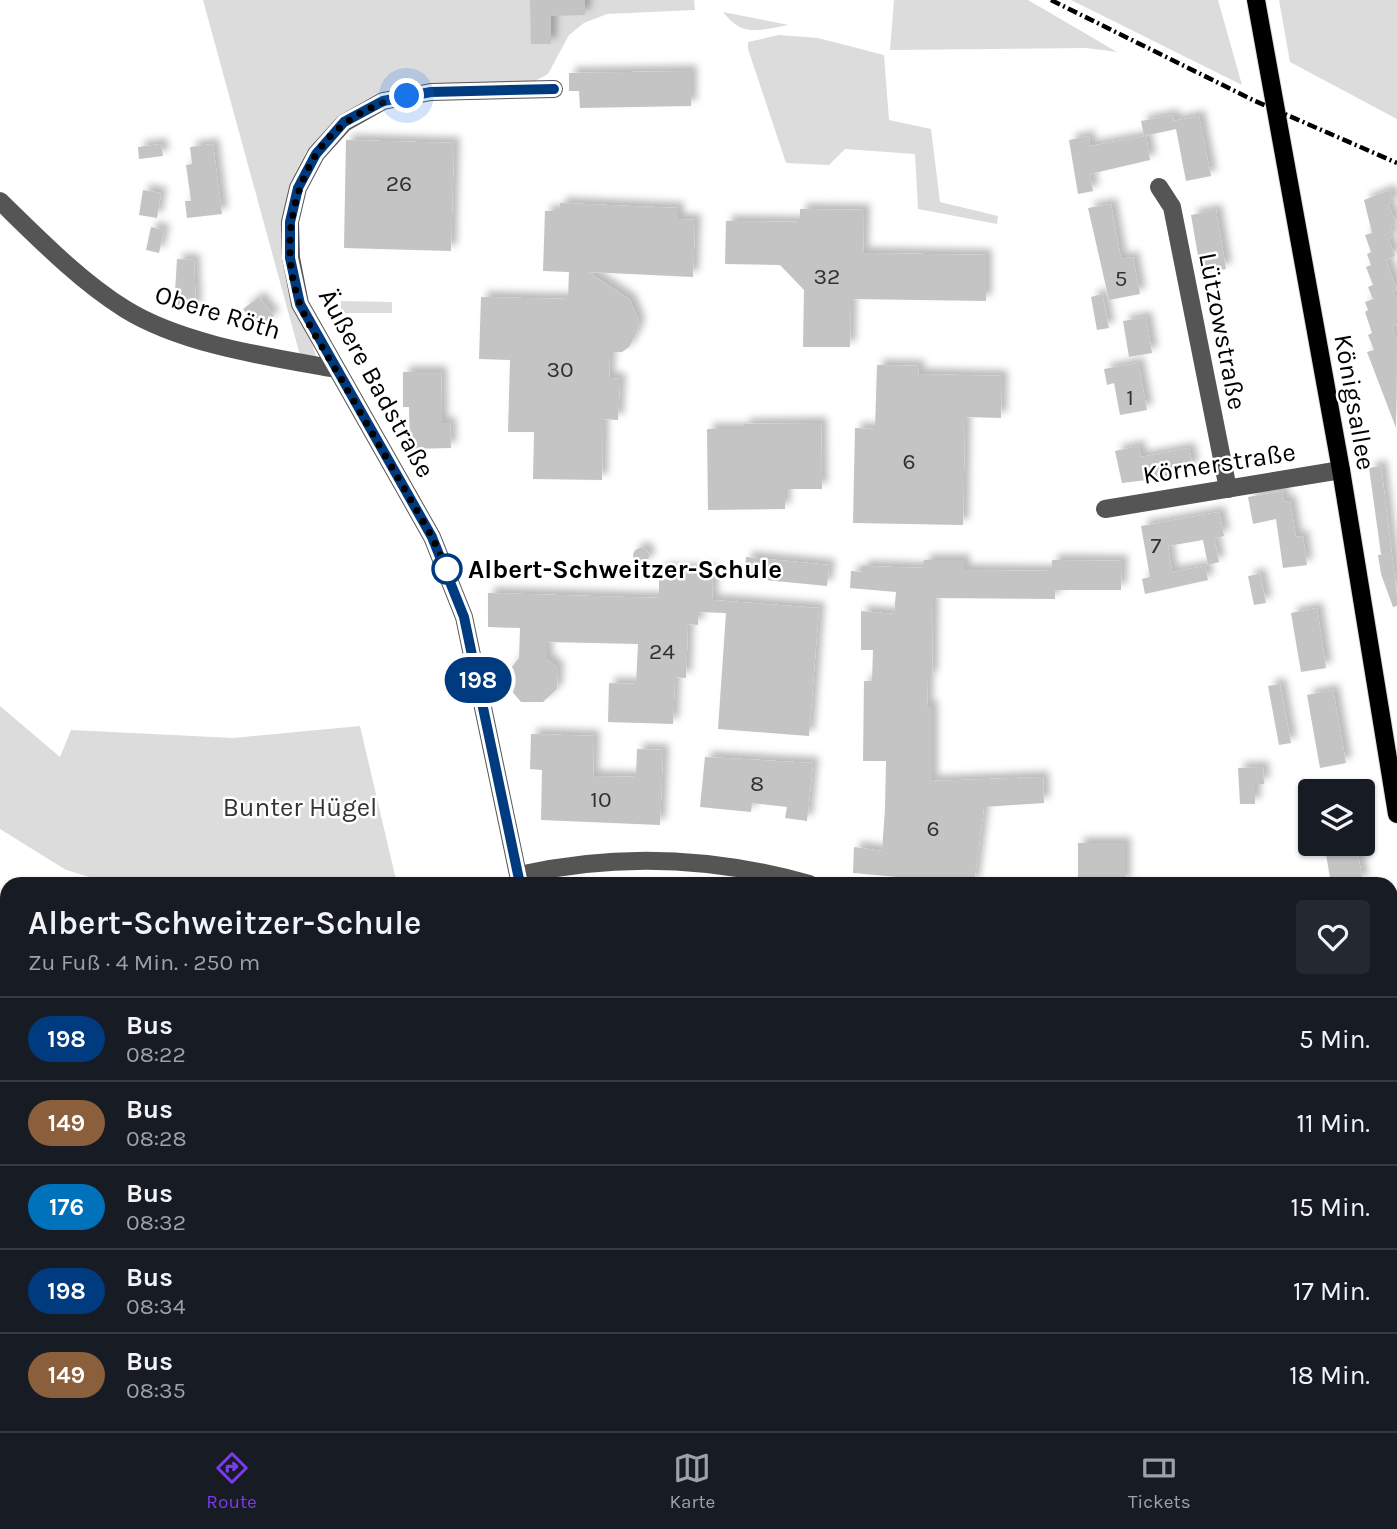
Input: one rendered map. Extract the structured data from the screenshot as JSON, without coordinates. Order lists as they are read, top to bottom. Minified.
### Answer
{"streets":{"main road":["Königsallee"],"street":["Obere Röth","Lützowstraße","Äußere Badstraße","Körnerstraße"]},"crossings":[["Obere Röth","Äußere Badstraße"],["Lützowstraße","Körnerstraße"],["Königsallee","Körnerstraße"]],"parks":["Bunter Hügel"],"places":["Albert-Schweitzer-Schule"],"lines":["bus line 198"],"house_numbers":["26","32","5","30","1","6","7","24","8","10","6"],"page":{"on_map":"198","heading":["Albert-Schweitzer-Schule","Zu Fuß · 4 Min. · 250 m"],"list":[{"mark":"198","name":"Bus","note":"08:22","value":"5 Min."},{"mark":"149","name":"Bus","note":"08:28","value":"11 Min."},{"mark":"176","name":"Bus","note":"08:32","value":"15 Min."},{"mark":"198","name":"Bus","note":"08:34","value":"17 Min."},{"mark":"149","name":"Bus","note":"08:35","value":"18 Min."}],"tabs":["Route","Karte","Tickets"]}}
